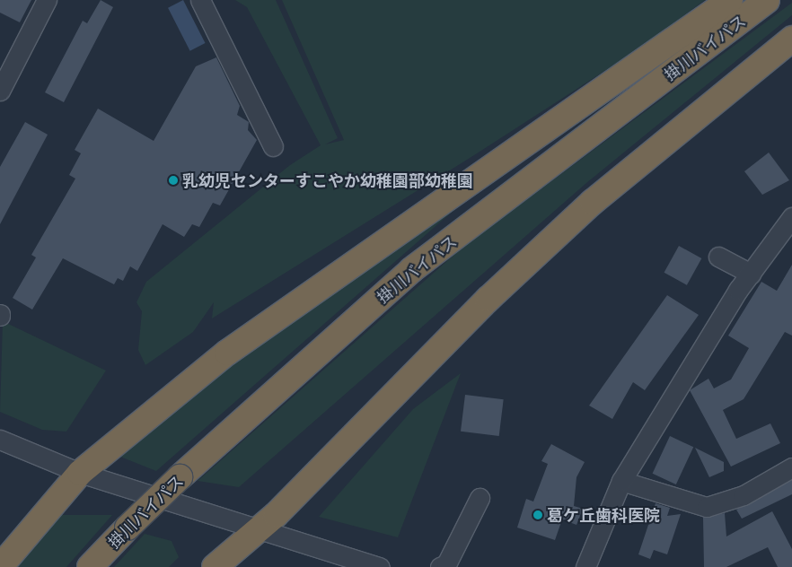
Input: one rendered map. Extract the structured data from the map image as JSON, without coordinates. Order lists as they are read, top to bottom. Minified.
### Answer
{"streets":{"highway":["掛川バイパス"]},"places":["乳幼児センターすこやか幼稚園部幼稚園","葛ケ丘歯科医院"]}
